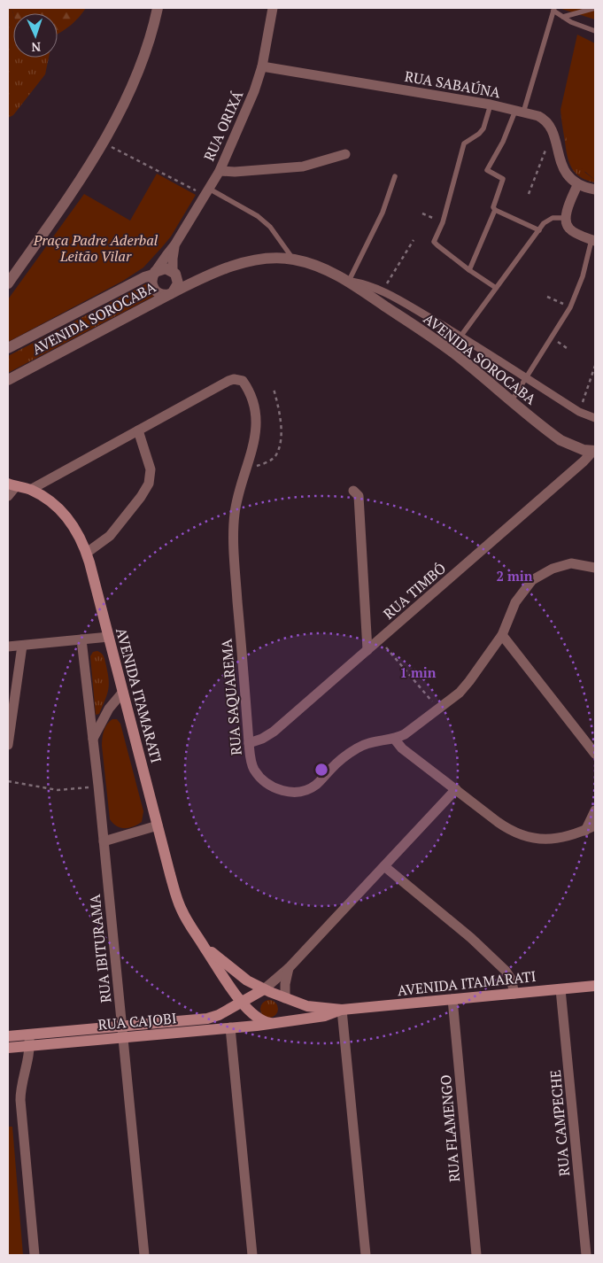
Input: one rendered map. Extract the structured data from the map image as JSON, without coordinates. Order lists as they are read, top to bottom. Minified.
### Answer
{"streets":{"main road":["AVENIDA ITAMARATI","RUA CAJOBI"],"street":["RUA SABAÚNA","RUA ORIXÁ","AVENIDA SOROCABA","RUA TIMBÓ","RUA SAQUAREMA","RUA IBITURAMA","RUA CAMPECHE","RUA FLAMENGO"]},"crossings":[["RUA SABAÚNA","RUA ORIXÁ"],["RUA ORIXÁ","AVENIDA SOROCABA"],["AVENIDA SOROCABA","RUA TIMBÓ"],["RUA TIMBÓ","RUA SAQUAREMA"],["AVENIDA ITAMARATI","RUA CAJOBI"],["AVENIDA ITAMARATI","RUA CAMPECHE"],["AVENIDA ITAMARATI","RUA FLAMENGO"],["RUA IBITURAMA","RUA CAJOBI"]],"parks":["Praça Padre Aderbal Leitão Vilar"],"north":"bottom","rings":["2 min","1 min"]}
